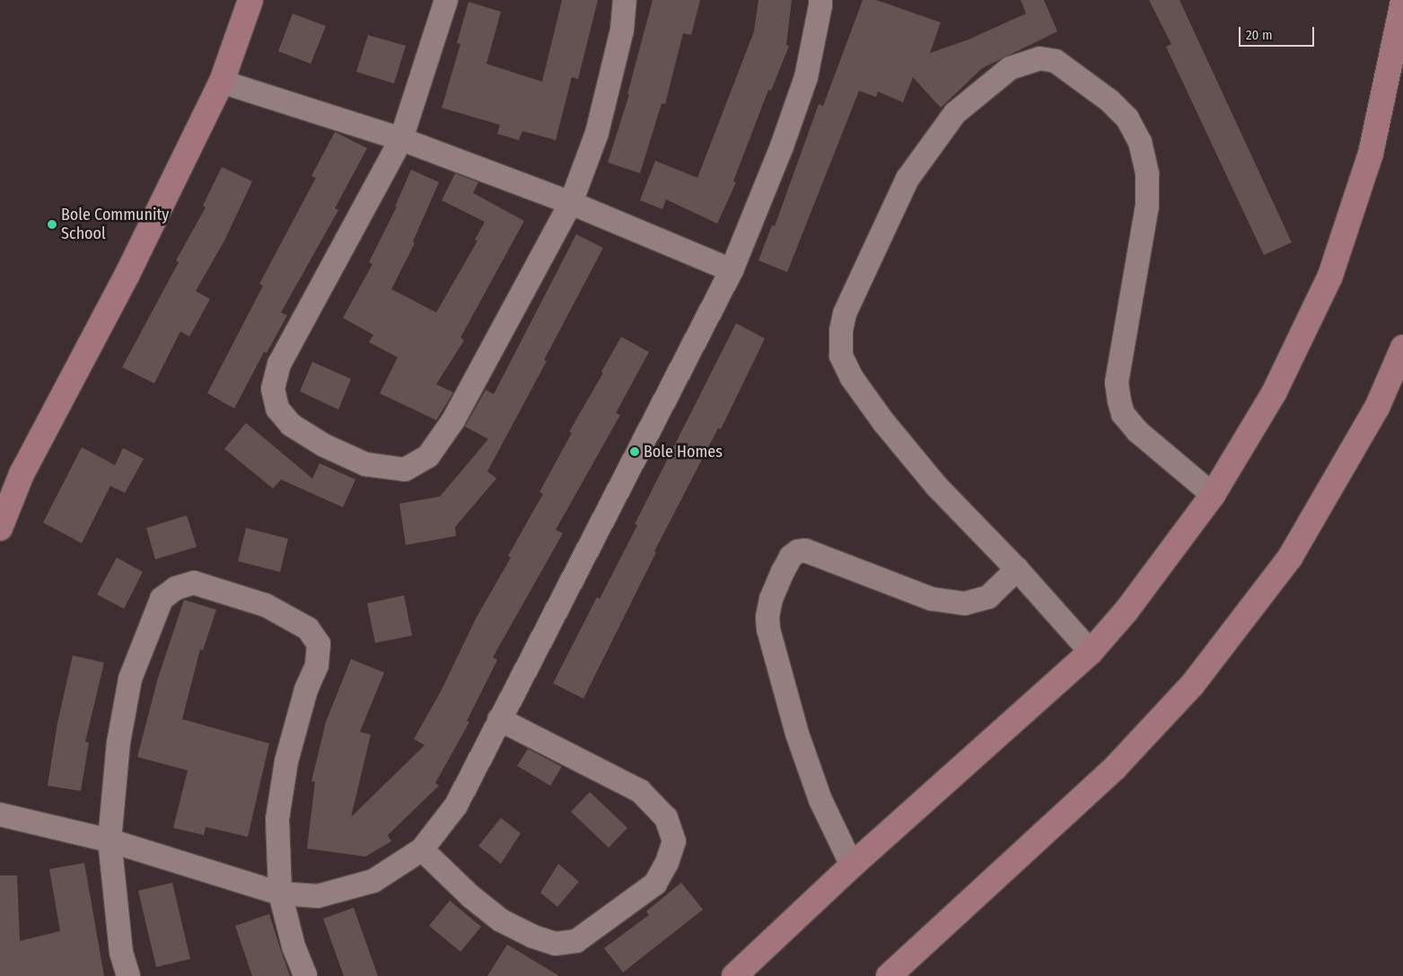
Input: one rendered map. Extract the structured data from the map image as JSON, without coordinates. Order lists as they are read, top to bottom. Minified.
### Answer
{"places":["Bole Community School","Bole Homes"],"scale_bar":"20 m"}
